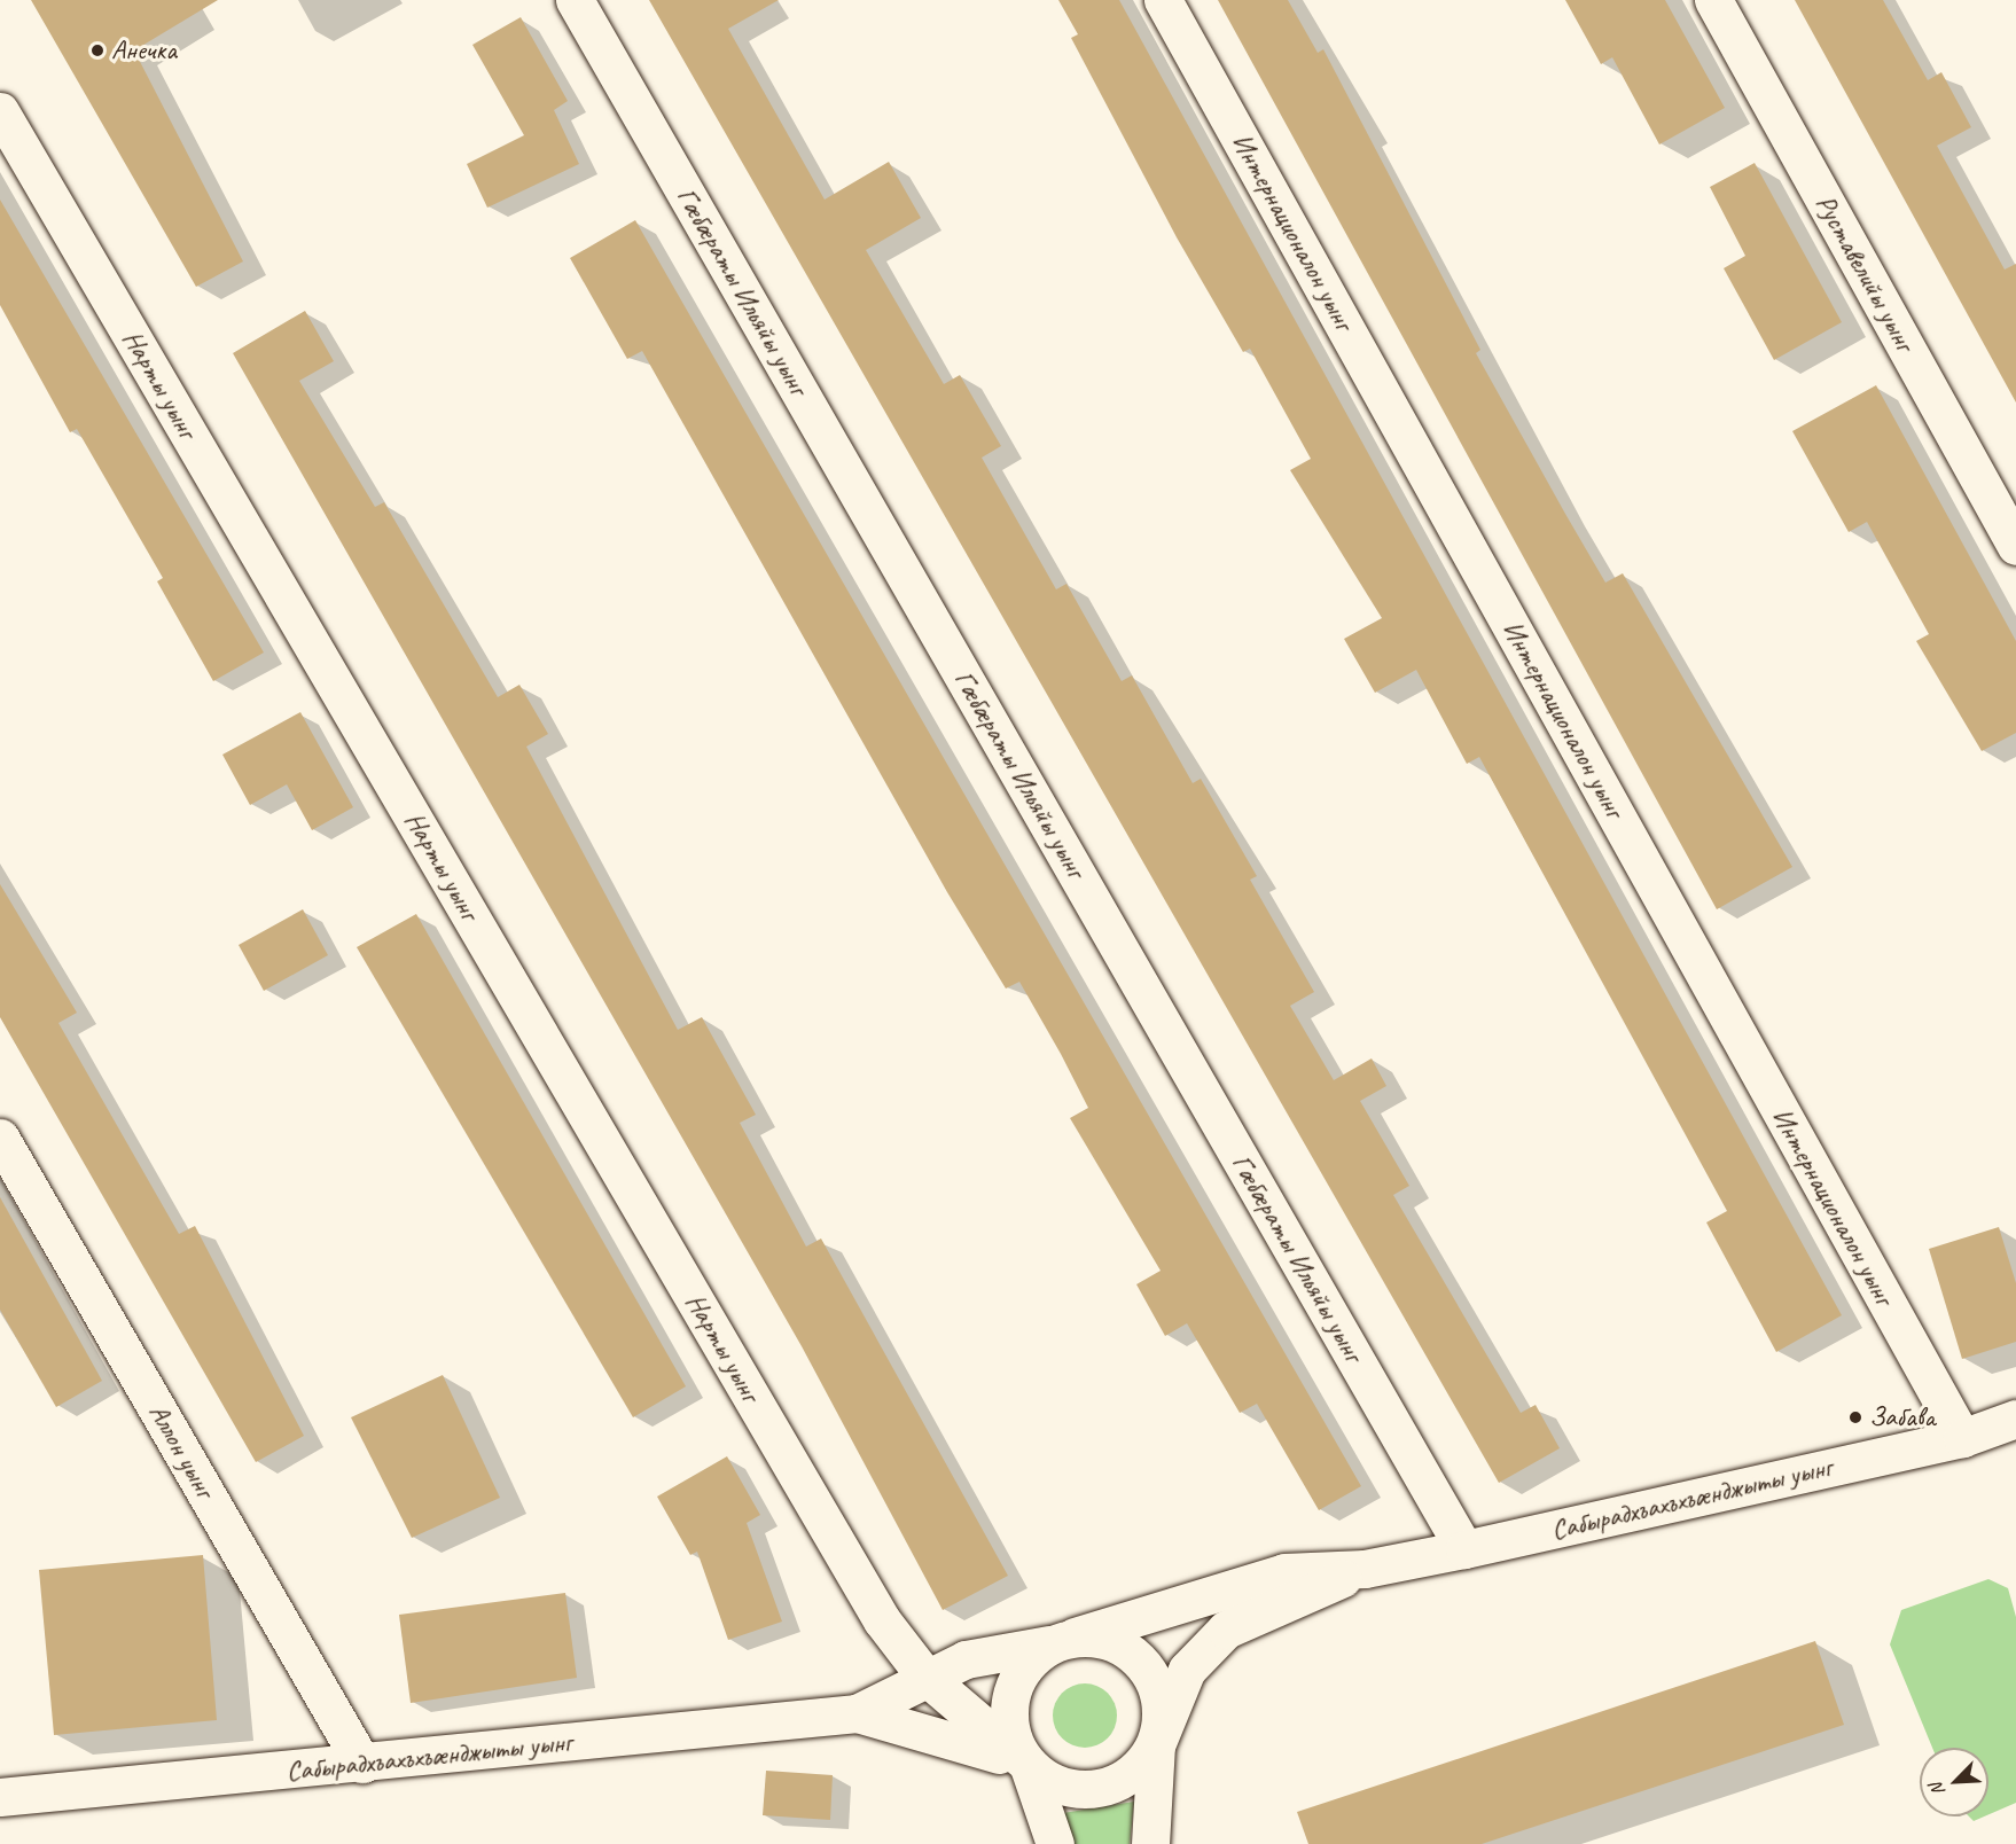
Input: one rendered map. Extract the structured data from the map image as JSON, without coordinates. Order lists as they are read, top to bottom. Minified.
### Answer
{"streets":{"street":["Интернационалон уынг","Руставелийы уынг","Гæбæраты Ильяйы уынг","Нарты уынг","Аллон уынг","Сабырадхъахъхъæнджыты уынг"]},"crossings":[["Интернационалон уынг","Сабырадхъахъхъæнджыты уынг"],["Гæбæраты Ильяйы уынг","Сабырадхъахъхъæнджыты уынг"],["Нарты уынг","Сабырадхъахъхъæнджыты уынг"],["Аллон уынг","Сабырадхъахъхъæнджыты уынг"]],"places":["Анечка","Забава"],"north":"bottom left"}
